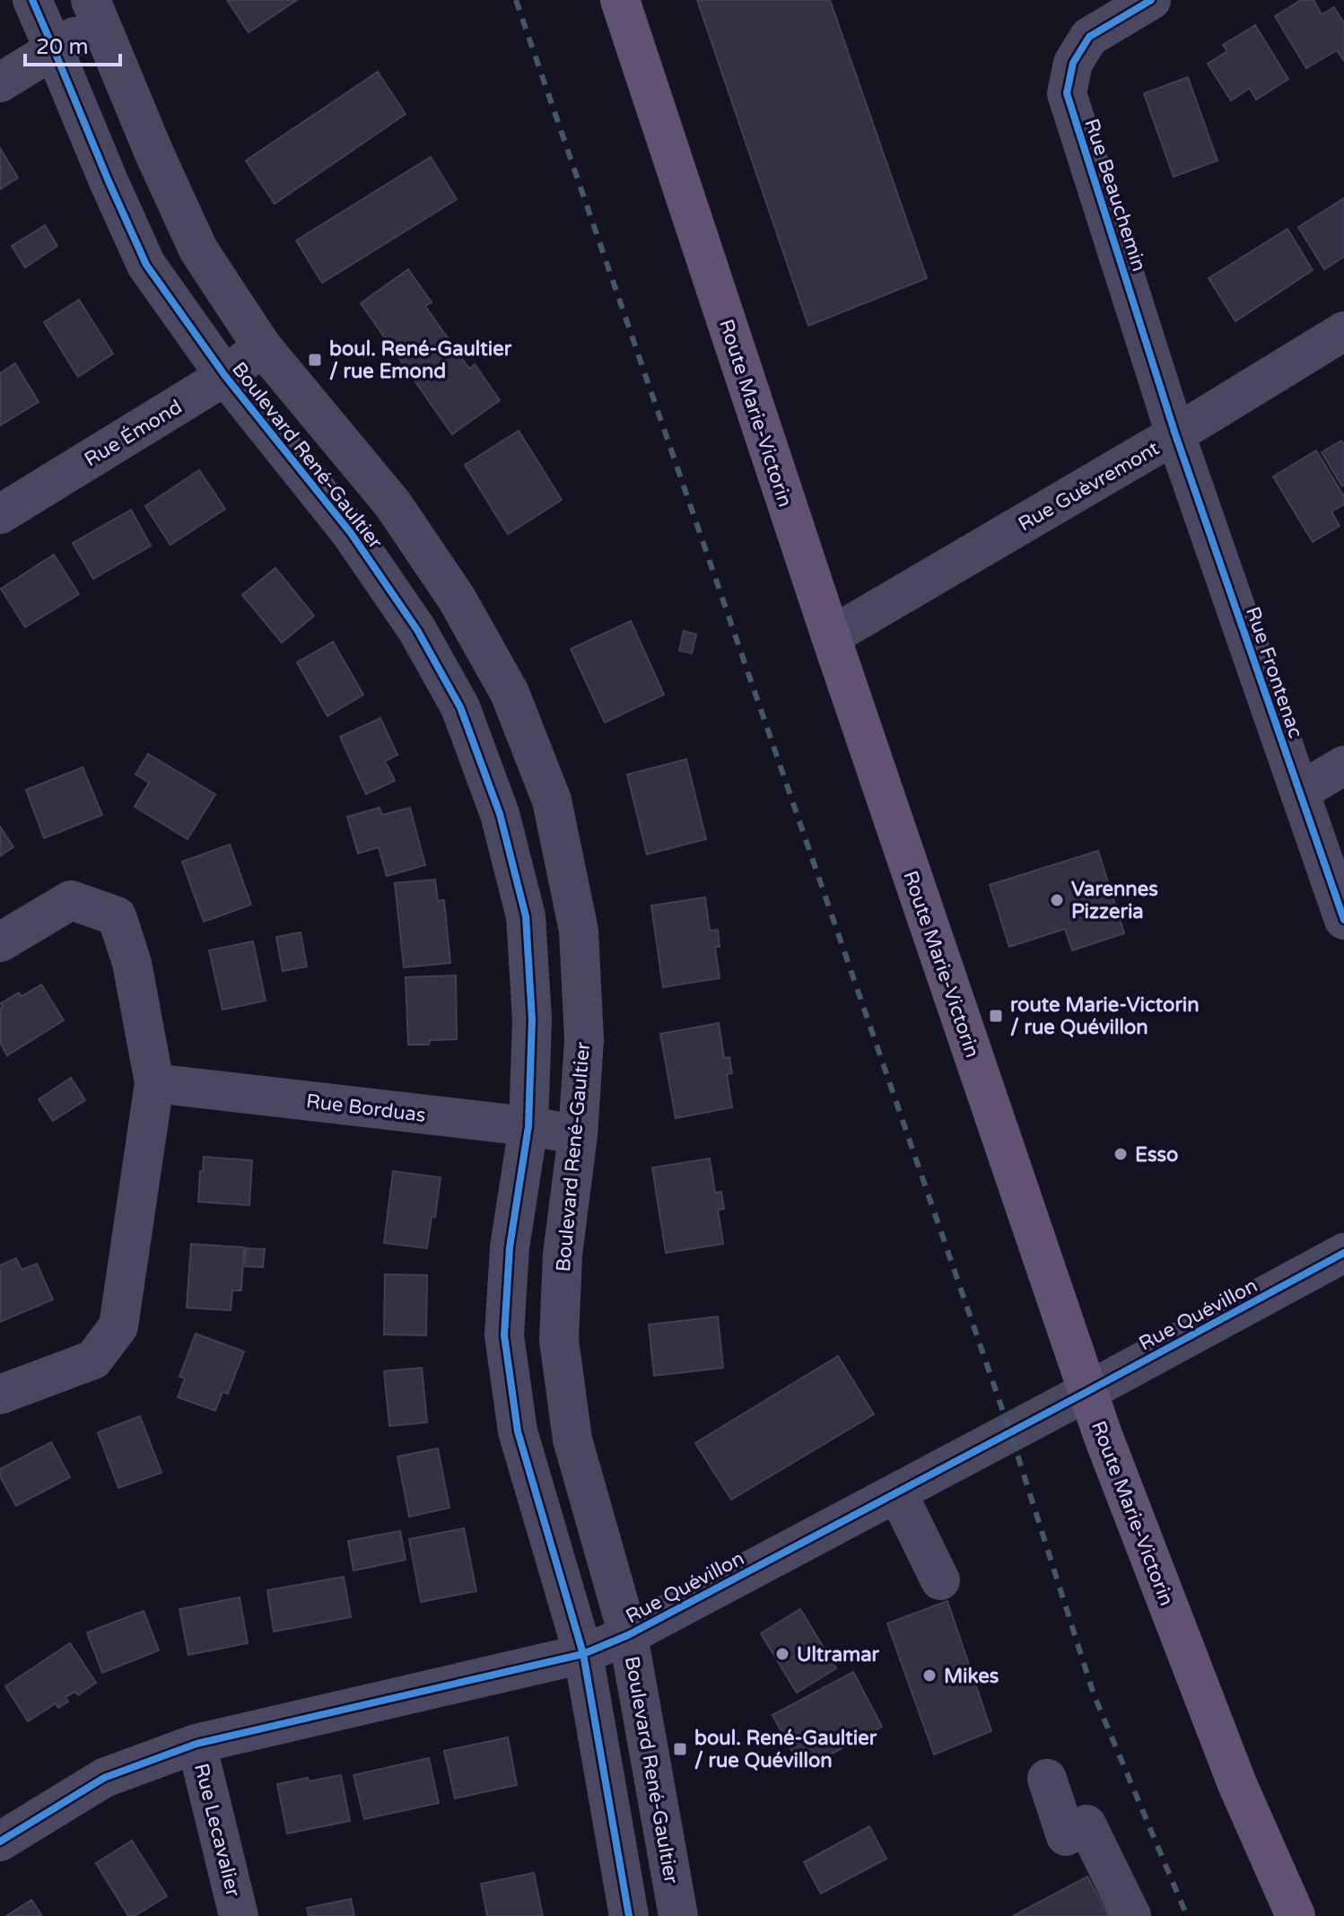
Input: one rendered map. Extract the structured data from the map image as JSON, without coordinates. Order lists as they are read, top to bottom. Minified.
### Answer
{"streets":{"main road":["Route Marie-Victorin"],"street":["Rue Beauchemin","Rue Émond","Boulevard René-Gaultier","Rue Guèvremont","Rue Frontenac","Rue Borduas","Rue Quévillon","Rue Lecavalier"]},"crossings":[["Rue Beauchemin","Rue Guèvremont"],["Rue Beauchemin","Rue Frontenac"],["Route Marie-Victorin","Rue Guèvremont"],["Route Marie-Victorin","Rue Quévillon"],["Rue Émond","Boulevard René-Gaultier"],["Boulevard René-Gaultier","Rue Borduas"],["Boulevard René-Gaultier","Rue Quévillon"],["Rue Guèvremont","Rue Frontenac"],["Rue Quévillon","Rue Lecavalier"]],"places":{"transit":["boul. René-Gaultier / rue Emond","route Marie-Victorin / rue Quévillon","boul. René-Gaultier / rue Quévillon"],"other":["Varennes Pizzeria","Esso","Ultramar","Mikes"]},"scale_bar":"20 m"}
